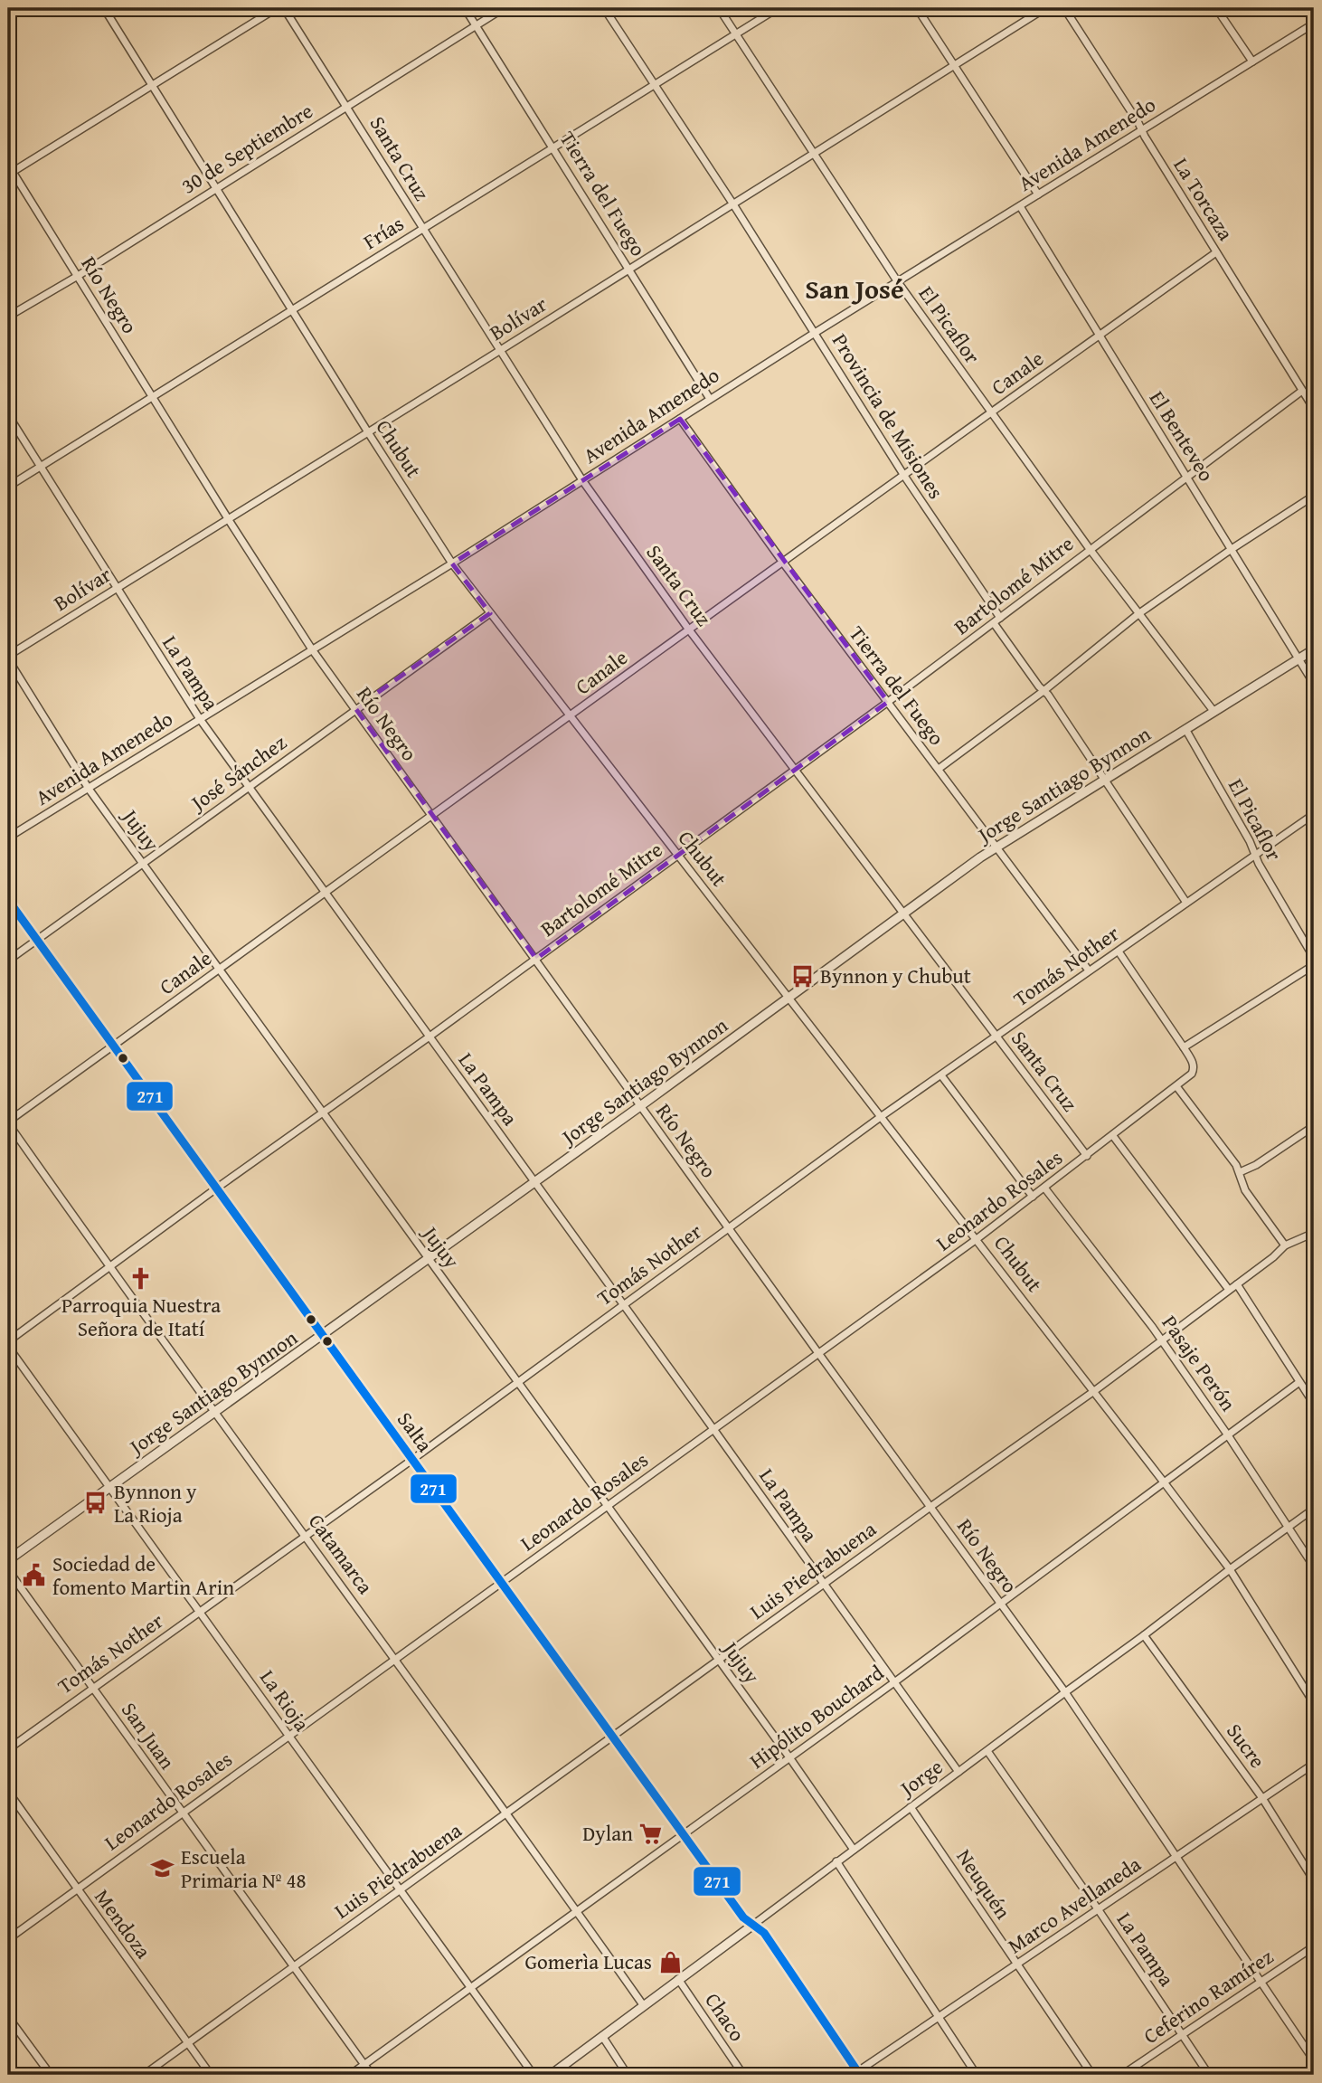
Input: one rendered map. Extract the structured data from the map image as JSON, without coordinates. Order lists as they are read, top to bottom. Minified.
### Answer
{"streets":{"street":["Avenida Amenedo","30 de Septiembre","Santa Cruz","Tierra del Fuego","La Torcaza","Frías","Río Negro","Bolívar","El Picaflor","Canale","Provincia de Misiones","El Benteveo","Chubut","Bartolomé Mitre","La Pampa","José Sánchez","Jorge Santiago Bynnon","Jujuy","Tomás Nother","Leonardo Rosales","Pasaje Perón","Salta","Catamarca","Luis Piedrabuena","La Rioja","Hipólito Bouchard","San Juan","Sucre","Jorge","Neuquén","Marco Avellaneda","Mendoza","Ceferino Ramírez","Chaco"]},"crossings":[["Avenida Amenedo","Santa Cruz"],["Avenida Amenedo","Tierra del Fuego"],["Avenida Amenedo","La Torcaza"],["Avenida Amenedo","Río Negro"],["Avenida Amenedo","El Picaflor"],["Avenida Amenedo","Provincia de Misiones"],["Avenida Amenedo","El Benteveo"],["Avenida Amenedo","Chubut"],["Avenida Amenedo","La Pampa"],["Avenida Amenedo","Jujuy"],["30 de Septiembre","Santa Cruz"],["30 de Septiembre","Tierra del Fuego"],["30 de Septiembre","Río Negro"],["30 de Septiembre","Chubut"],["Santa Cruz","Frías"],["Santa Cruz","Bolívar"],["Santa Cruz","Canale"],["Santa Cruz","Bartolomé Mitre"],["Santa Cruz","Jorge Santiago Bynnon"],["Santa Cruz","Tomás Nother"],["Santa Cruz","Leonardo Rosales"],["Tierra del Fuego","Frías"],["Tierra del Fuego","Bolívar"],["Tierra del Fuego","Canale"],["Tierra del Fuego","Bartolomé Mitre"],["Tierra del Fuego","Jorge Santiago Bynnon"],["Tierra del Fuego","Tomás Nother"],["La Torcaza","Canale"],["La Torcaza","Bartolomé Mitre"],["Frías","Río Negro"],["Frías","El Picaflor"],["Frías","Provincia de Misiones"],["Frías","Chubut"],["Frías","La Pampa"],["Río Negro","Bolívar"],["Río Negro","Canale"],["Río Negro","Bartolomé Mitre"],["Río Negro","José Sánchez"],["Río Negro","Jorge Santiago Bynnon"],["Río Negro","Tomás Nother"],["Río Negro","Leonardo Rosales"],["Río Negro","Luis Piedrabuena"],["Río Negro","Hipólito Bouchard"],["Río Negro","Jorge"],["Río Negro","Marco Avellaneda"],["Río Negro","Ceferino Ramírez"],["Bolívar","El Picaflor"],["Bolívar","Provincia de Misiones"],["Bolívar","Chubut"],["Bolívar","La Pampa"],["Bolívar","Jujuy"],["El Picaflor","Canale"],["El Picaflor","Bartolomé Mitre"],["El Picaflor","Jorge Santiago Bynnon"],["El Picaflor","Tomás Nother"],["Canale","Provincia de Misiones"],["Canale","El Benteveo"],["Canale","Chubut"],["Canale","La Pampa"],["Canale","Jujuy"],["Canale","Salta"],["Canale","Catamarca"],["Provincia de Misiones","Bartolomé Mitre"],["Provincia de Misiones","Jorge Santiago Bynnon"],["Provincia de Misiones","Tomás Nother"],["El Benteveo","Bartolomé Mitre"],["El Benteveo","Jorge Santiago Bynnon"],["Chubut","Bartolomé Mitre"],["Chubut","José Sánchez"],["Chubut","Jorge Santiago Bynnon"],["Chubut","Tomás Nother"],["Chubut","Leonardo Rosales"],["Chubut","Luis Piedrabuena"],["Chubut","Hipólito Bouchard"],["Chubut","Jorge"],["Bartolomé Mitre","La Pampa"],["Bartolomé Mitre","Jujuy"],["Bartolomé Mitre","Salta"],["Bartolomé Mitre","Catamarca"],["La Pampa","José Sánchez"],["La Pampa","Jorge Santiago Bynnon"],["La Pampa","Tomás Nother"],["La Pampa","Leonardo Rosales"],["La Pampa","Luis Piedrabuena"],["La Pampa","Hipólito Bouchard"],["La Pampa","Jorge"],["La Pampa","Marco Avellaneda"],["La Pampa","Ceferino Ramírez"],["José Sánchez","Jujuy"],["José Sánchez","Salta"],["Jorge Santiago Bynnon","Jujuy"],["Jorge Santiago Bynnon","Salta"],["Jorge Santiago Bynnon","Catamarca"],["Jorge Santiago Bynnon","La Rioja"],["Jujuy","Tomás Nother"],["Jujuy","Leonardo Rosales"],["Jujuy","Luis Piedrabuena"],["Jujuy","Hipólito Bouchard"],["Jujuy","Jorge"],["Tomás Nother","Salta"],["Tomás Nother","Catamarca"],["Tomás Nother","La Rioja"],["Tomás Nother","San Juan"],["Leonardo Rosales","Pasaje Perón"],["Leonardo Rosales","Salta"],["Leonardo Rosales","Catamarca"],["Leonardo Rosales","La Rioja"],["Leonardo Rosales","San Juan"],["Leonardo Rosales","Mendoza"],["Pasaje Perón","Luis Piedrabuena"],["Pasaje Perón","Hipólito Bouchard"],["Pasaje Perón","Jorge"],["Salta","Luis Piedrabuena"],["Salta","Hipólito Bouchard"],["Salta","Jorge"],["Salta","Marco Avellaneda"],["Catamarca","Luis Piedrabuena"],["Catamarca","Hipólito Bouchard"],["Catamarca","Jorge"],["Luis Piedrabuena","La Rioja"],["Luis Piedrabuena","San Juan"],["Luis Piedrabuena","Mendoza"],["La Rioja","Hipólito Bouchard"],["Hipólito Bouchard","San Juan"],["Sucre","Jorge"],["Sucre","Marco Avellaneda"],["Jorge","Neuquén"],["Jorge","Chaco"],["Neuquén","Marco Avellaneda"]],"districts":["San José"],"places":{"bus stop":["Bynnon y Chubut","Bynnon y La Rioja"],"church":["Parroquia Nuestra Señora de Itatí"],"public building":["Sociedad de fomento Martin Arin"],"supermarket":["Dylan"],"school or university":["Escuela Primaria Nº 48"],"shop":["Gomerìa Lucas"]},"lines":["transit line 271"]}
